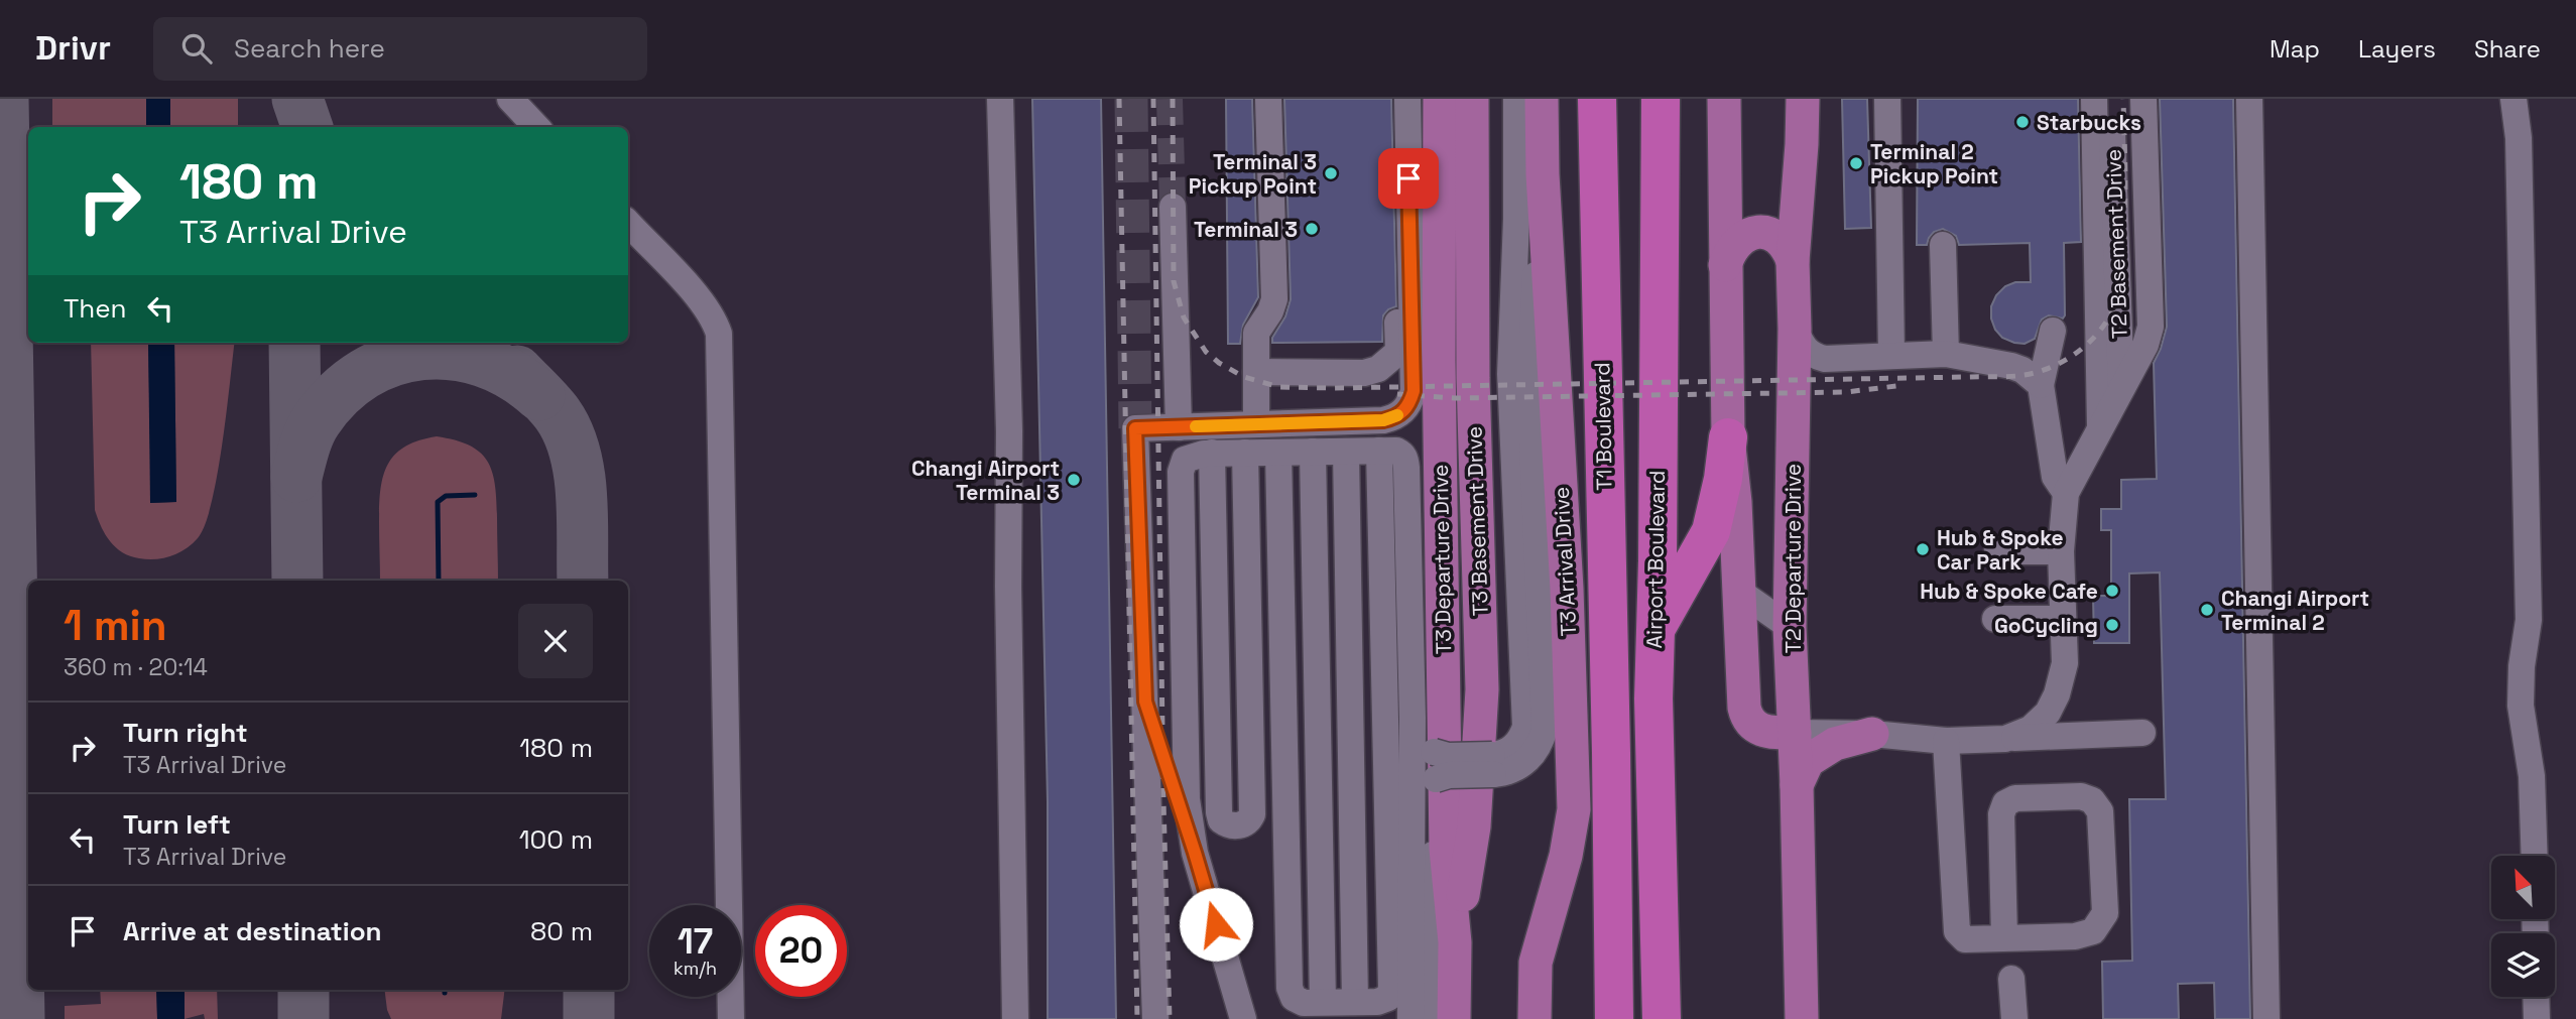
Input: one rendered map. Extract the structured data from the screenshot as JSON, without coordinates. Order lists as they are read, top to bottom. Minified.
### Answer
{"streets":{"highway":["T1 Boulevard","Airport Boulevard"],"main road":["T3 Basement Drive","T2 Departure Drive","T3 Departure Drive","T3 Arrival Drive"],"lane":["T2 Basement Drive"]},"crossings":[["T3 Basement Drive","T3 Departure Drive"]],"places":["Starbucks","Terminal 2 Pickup Point","Terminal 3 Pickup Point","Terminal 3","Changi Airport Terminal 3","Hub & Spoke Car Park","Hub & Spoke Cafe","Changi Airport Terminal 2","GoCycling"],"north":"top left","page":{"header":"Drivr","search":"Search here","nav":["Map","Layers","Share"],"turn":["180 m","T3 Arrival Drive"],"then":"Then","heading":["1 min","360 m · 20:14"],"list":[{"name":"Turn right","note":"T3 Arrival Drive","value":"180 m"},{"name":"Turn left","note":"T3 Arrival Drive","value":"100 m"},{"name":"Arrive at destination","value":"80 m"}],"speed":"17 km/h","limit":"20"}}
